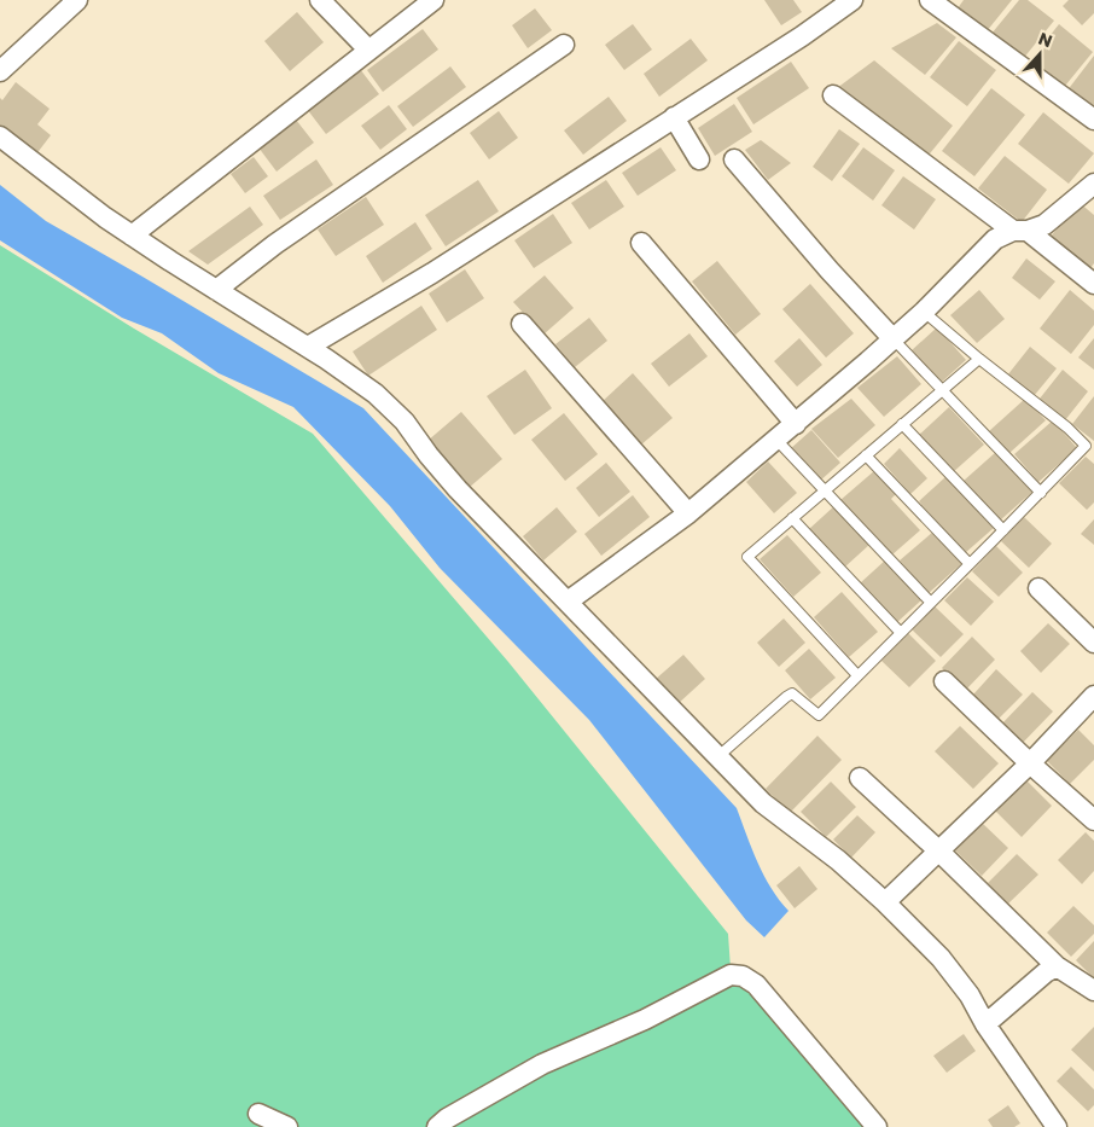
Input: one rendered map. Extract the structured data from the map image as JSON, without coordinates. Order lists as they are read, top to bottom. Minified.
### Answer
{"north":"top"}
